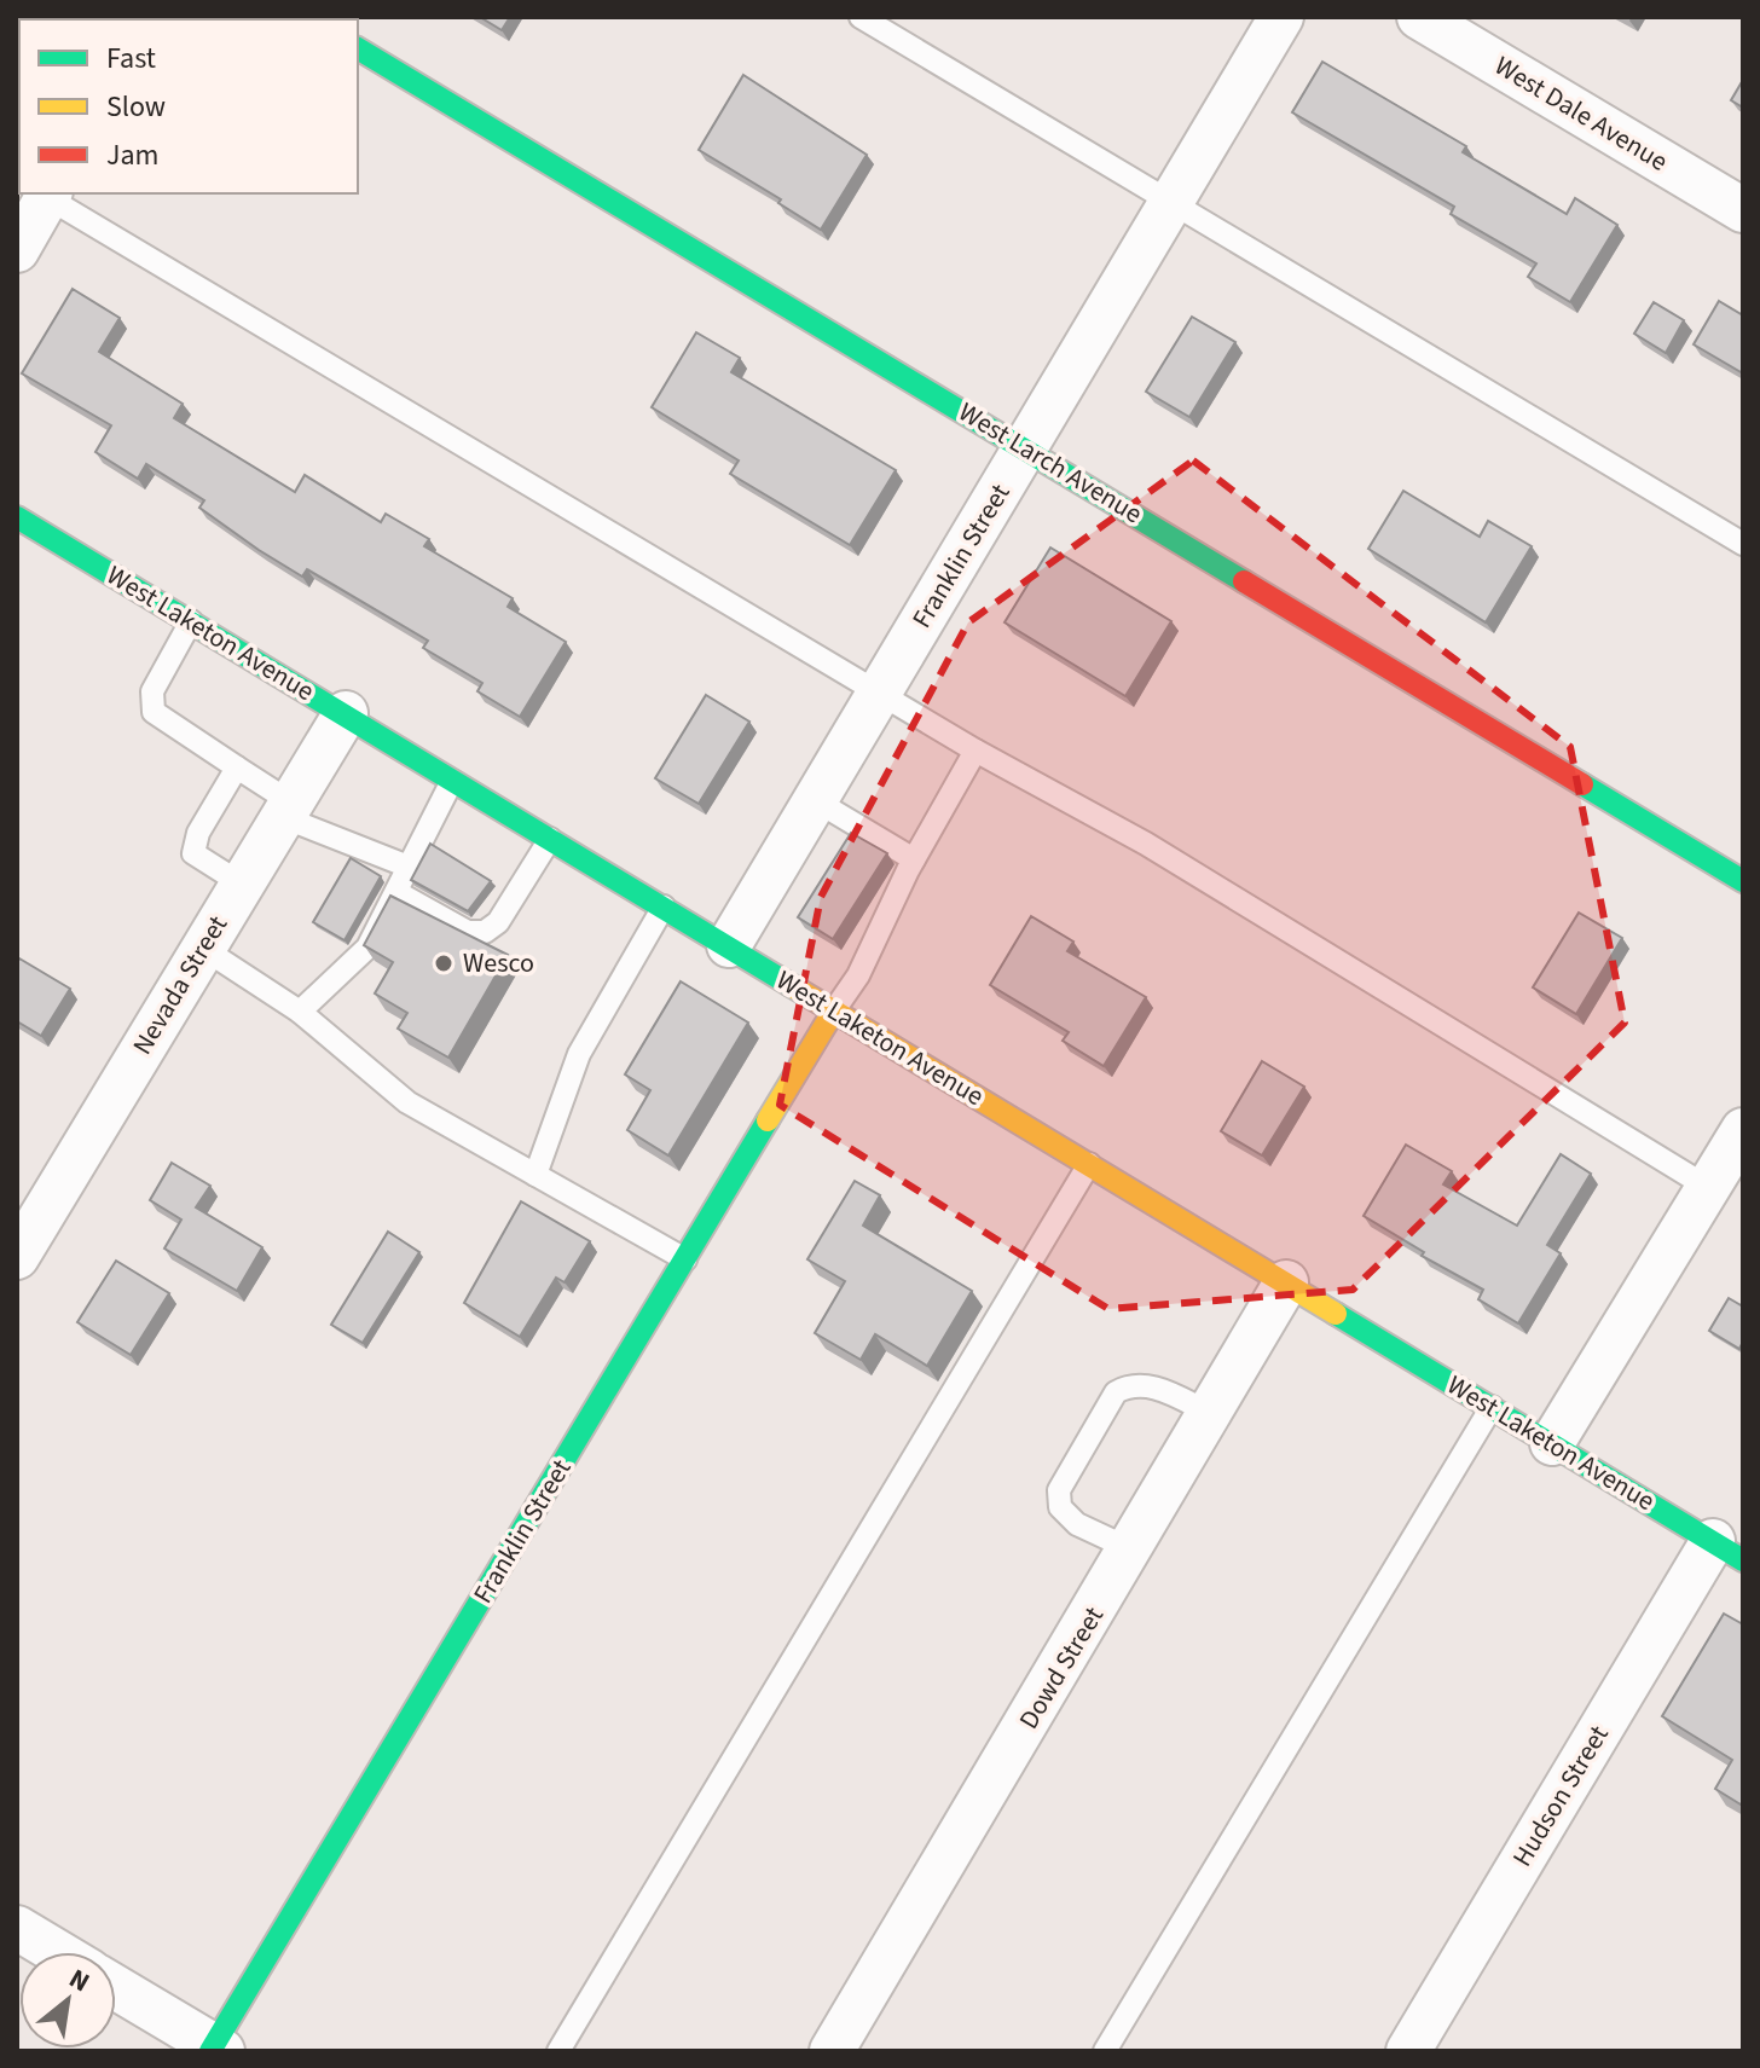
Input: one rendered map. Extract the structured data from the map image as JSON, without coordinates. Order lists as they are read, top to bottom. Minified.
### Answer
{"streets":{"street":["West Dale Avenue","West Larch Avenue","Franklin Street","West Laketon Avenue","Nevada Street","Dowd Street","Hudson Street"]},"crossings":[["West Larch Avenue","Franklin Street"],["Franklin Street","West Laketon Avenue"],["West Laketon Avenue","Nevada Street"],["West Laketon Avenue","Dowd Street"],["West Laketon Avenue","Hudson Street"]],"places":["Wesco"],"legend":["Fast","Slow","Jam"],"north":"top right"}
